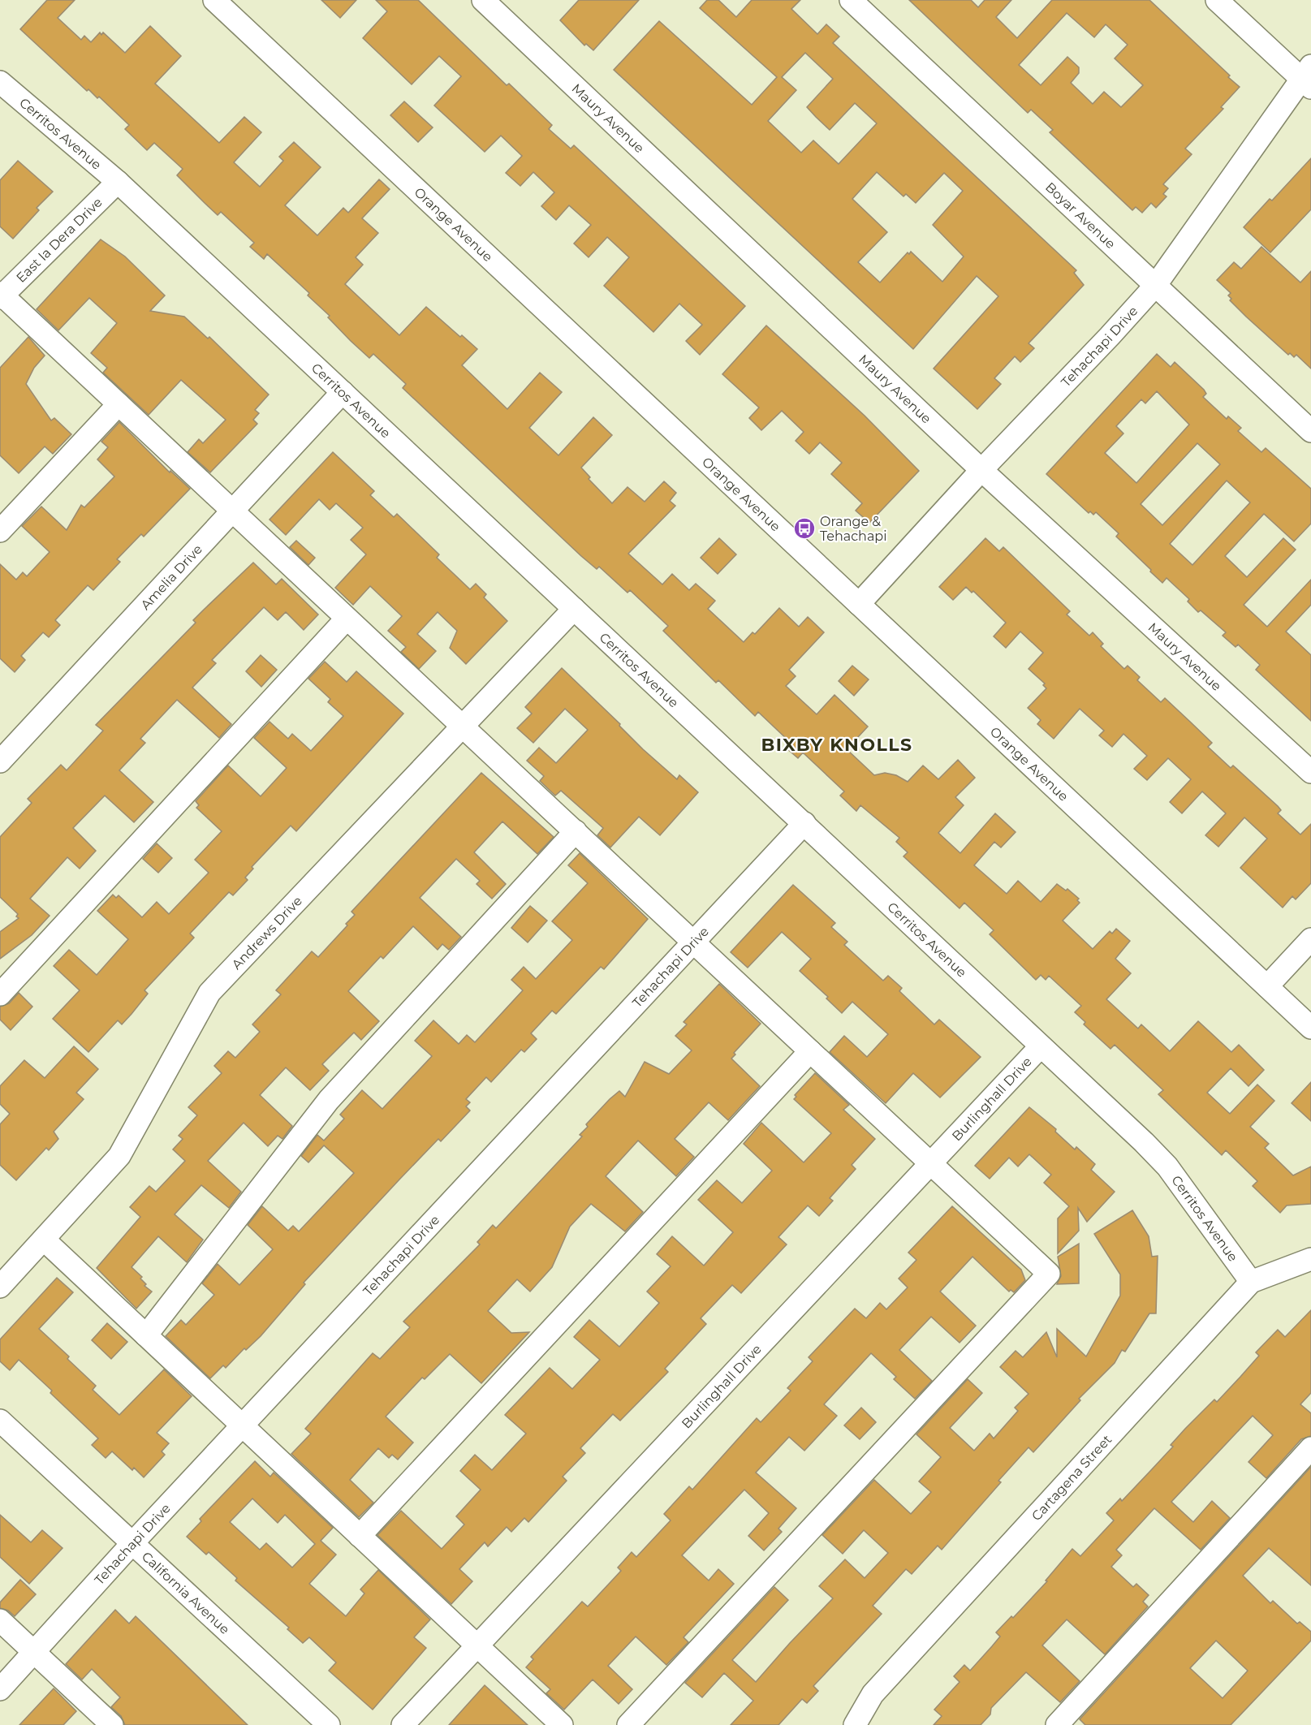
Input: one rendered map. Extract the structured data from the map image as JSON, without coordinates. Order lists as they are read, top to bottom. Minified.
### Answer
{"streets":{"street":["Maury Avenue","Cerritos Avenue","Boyar Avenue","Orange Avenue","East la Dera Drive","Tehachapi Drive","Amelia Drive","Andrews Drive","Burlinghall Drive","Cartagena Street","California Avenue"]},"crossings":[["Maury Avenue","Tehachapi Drive"],["Cerritos Avenue","East la Dera Drive"],["Cerritos Avenue","Tehachapi Drive"],["Cerritos Avenue","Amelia Drive"],["Cerritos Avenue","Andrews Drive"],["Cerritos Avenue","Burlinghall Drive"],["Cerritos Avenue","Cartagena Street"],["Boyar Avenue","Tehachapi Drive"],["Orange Avenue","Tehachapi Drive"],["Tehachapi Drive","California Avenue"]],"districts":["BIXBY KNOLLS"],"places":{"bus stop":["Orange & Tehachapi"]}}
